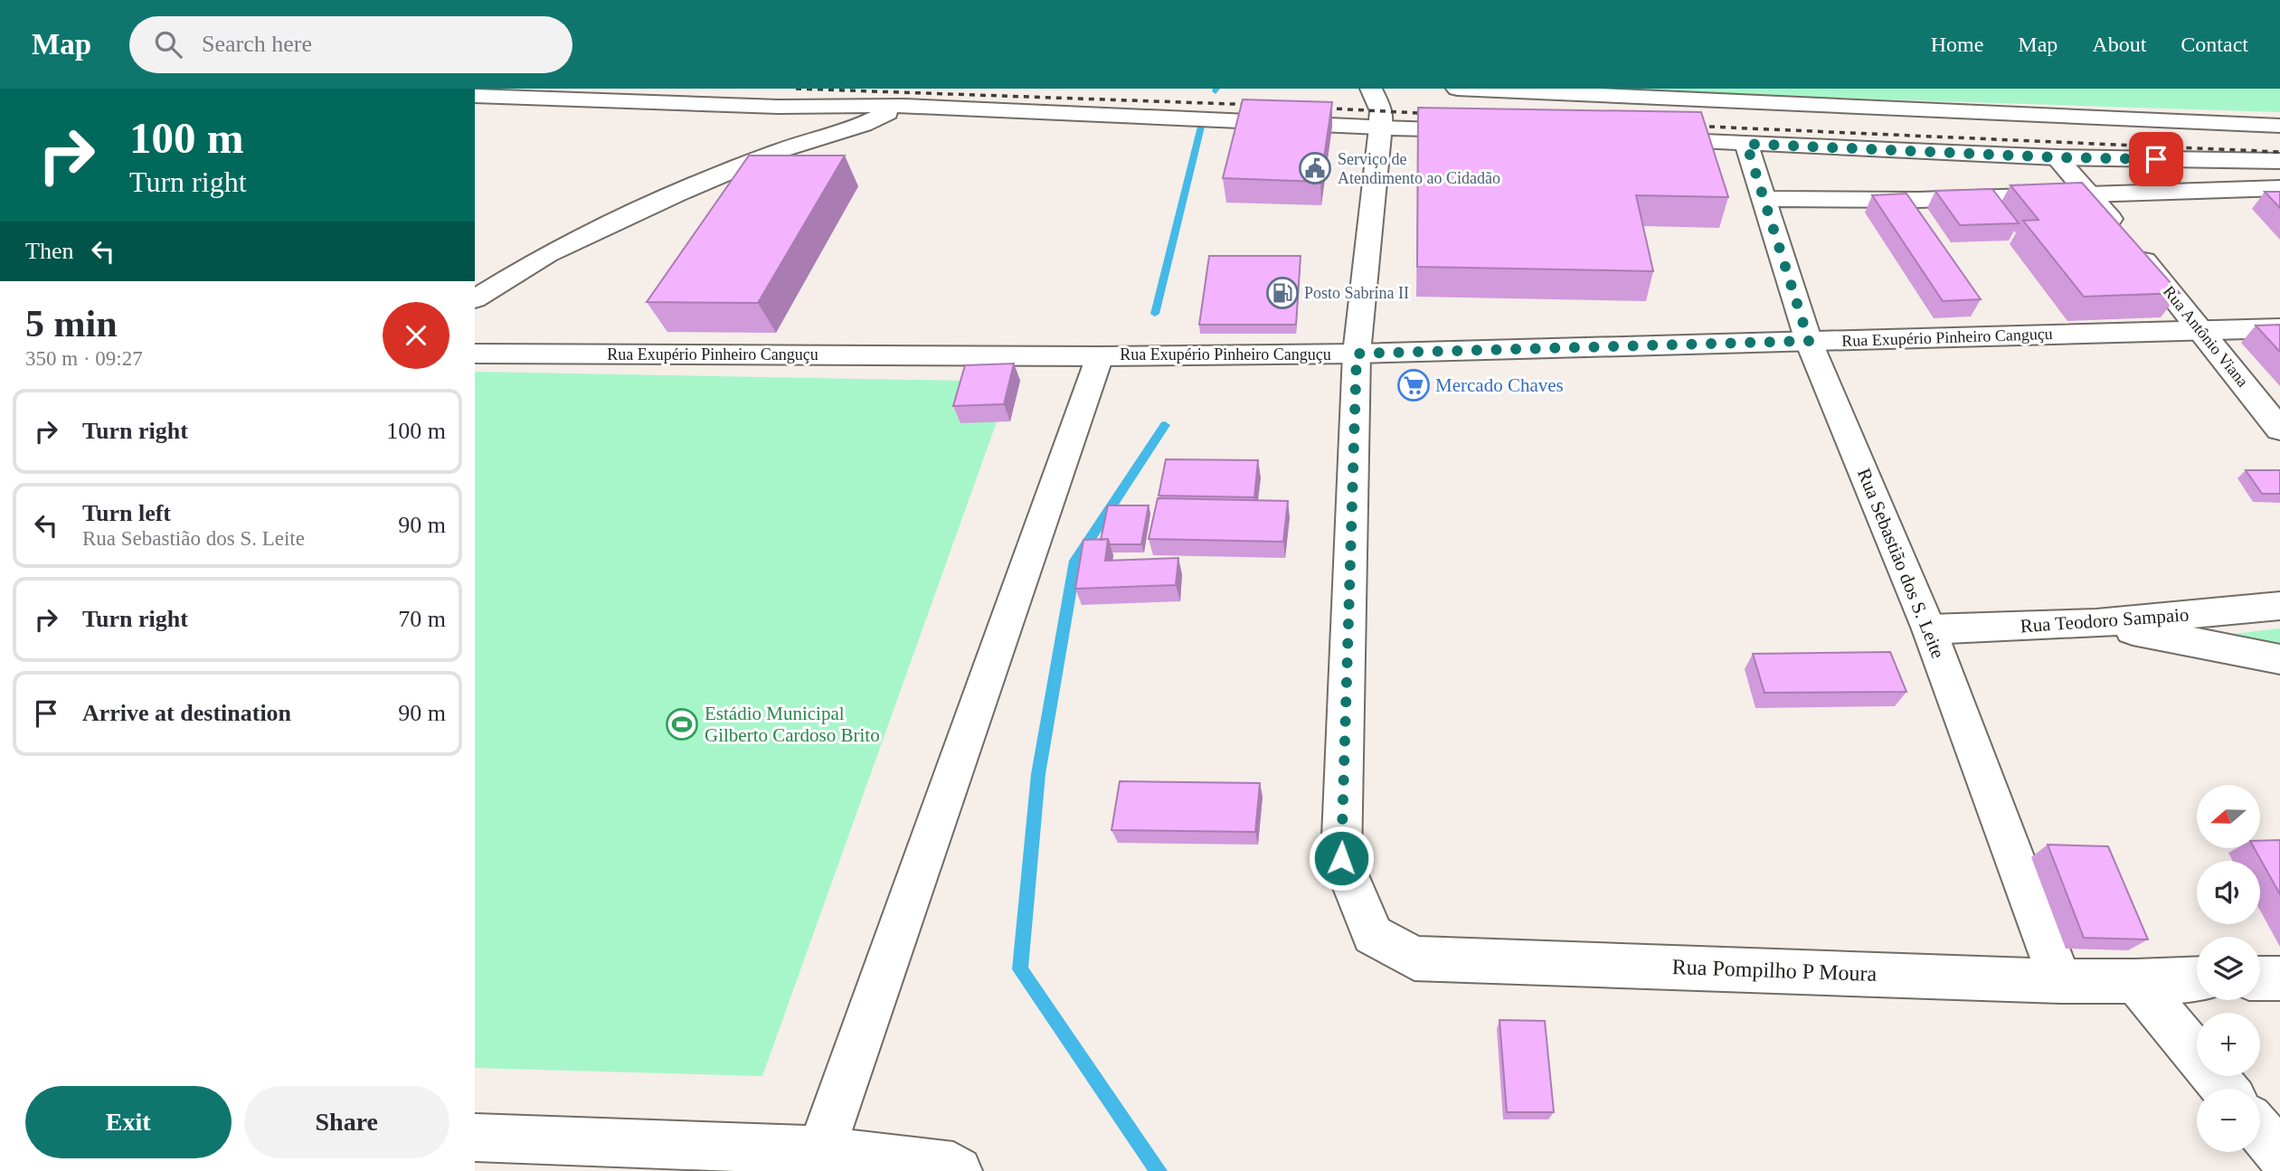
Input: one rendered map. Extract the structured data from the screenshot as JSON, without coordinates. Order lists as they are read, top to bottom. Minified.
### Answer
{"streets":{"street":["Rua Antônio Viana","Rua Exupério Pinheiro Canguçu","Rua Sebastião dos S. Leite","Rua Teodoro Sampaio","Rua Pompilho P Moura"]},"crossings":[["Rua Antônio Viana","Rua Exupério Pinheiro Canguçu"],["Rua Exupério Pinheiro Canguçu","Rua Sebastião dos S. Leite"],["Rua Exupério Pinheiro Canguçu","Rua Pompilho P Moura"],["Rua Sebastião dos S. Leite","Rua Teodoro Sampaio"],["Rua Sebastião dos S. Leite","Rua Pompilho P Moura"]],"places":{"public building":["Serviço de Atendimento ao Cidadão"],"fuel station":["Posto Sabrina II"],"supermarket":["Mercado Chaves"],"sports":["Estádio Municipal Gilberto Cardoso Brito"]},"north":"left","page":{"header":"Map","search":"Search here","nav":["Home","Map","About","Contact"],"turn":["100 m","Turn right"],"then":"Then","heading":["5 min","350 m · 09:27"],"list":[{"name":"Turn right","value":"100 m"},{"name":"Turn left","note":"Rua Sebastião dos S. Leite","value":"90 m"},{"name":"Turn right","value":"70 m"},{"name":"Arrive at destination","value":"90 m"}],"map_buttons":["+","−"],"buttons":["Exit","Share"]}}
